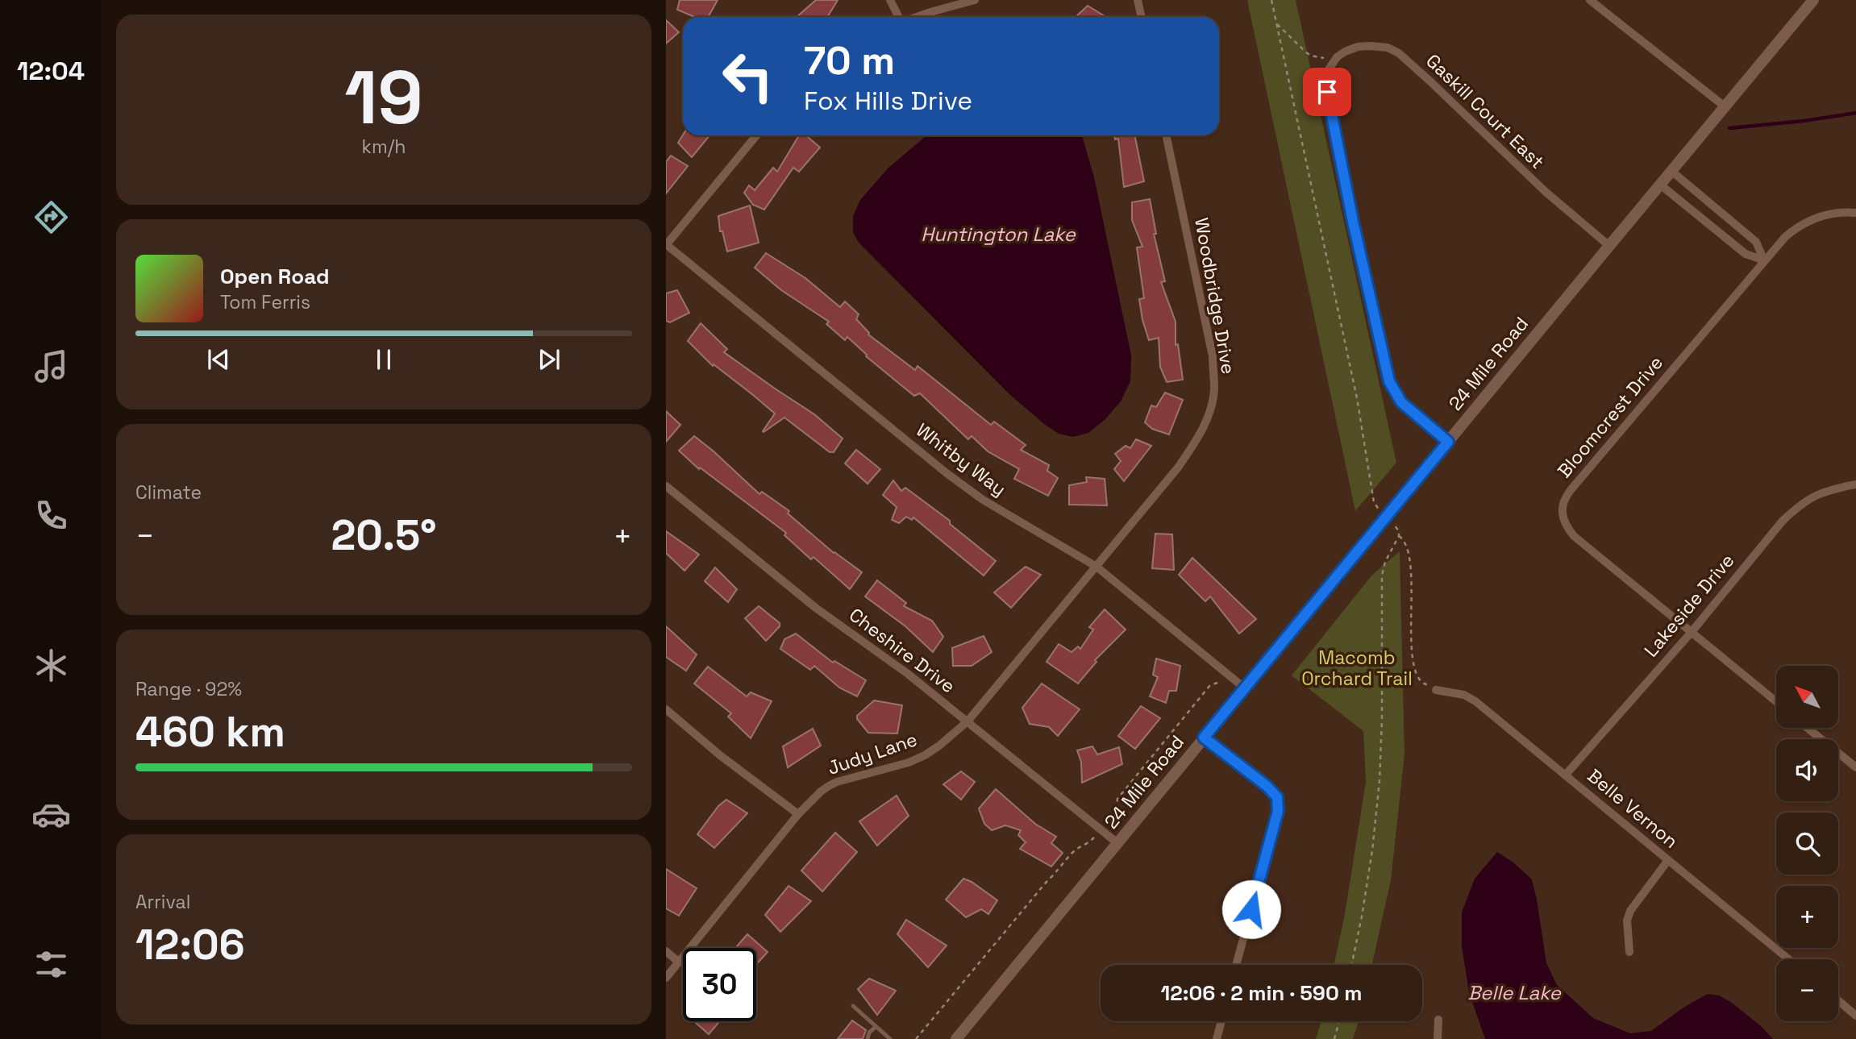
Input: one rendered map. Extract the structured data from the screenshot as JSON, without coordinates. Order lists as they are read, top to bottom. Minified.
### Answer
{"streets":{"street":["Gaskill Court East","Woodbridge Drive","24 Mile Road","Bloomcrest Drive","Whitby Way","Lakeside Drive","Cheshire Drive","Judy Lane","Belle Vernon"]},"crossings":[["Gaskill Court East","24 Mile Road"],["Woodbridge Drive","Whitby Way"],["Woodbridge Drive","Judy Lane"],["24 Mile Road","Whitby Way"],["24 Mile Road","Cheshire Drive"],["Bloomcrest Drive","Lakeside Drive"],["Whitby Way","Judy Lane"],["Lakeside Drive","Belle Vernon"],["Cheshire Drive","Judy Lane"]],"water":["Huntington Lake","Belle Lake"],"parks":["Macomb Orchard Trail"],"north":"top left","page":{"tabs":"12:04","tile":[["19","km/h"],"Climate",["Range · 92%","460 km"],["Arrival","12:06"]],"turn":["70 m","Fox Hills Drive"],"song":["Open Road","Tom Ferris"],"heat":["−","20.5°","+"],"map_buttons":["+","−"],"limit":"30","trip":"12:06 · 2 min · 590 m"}}
